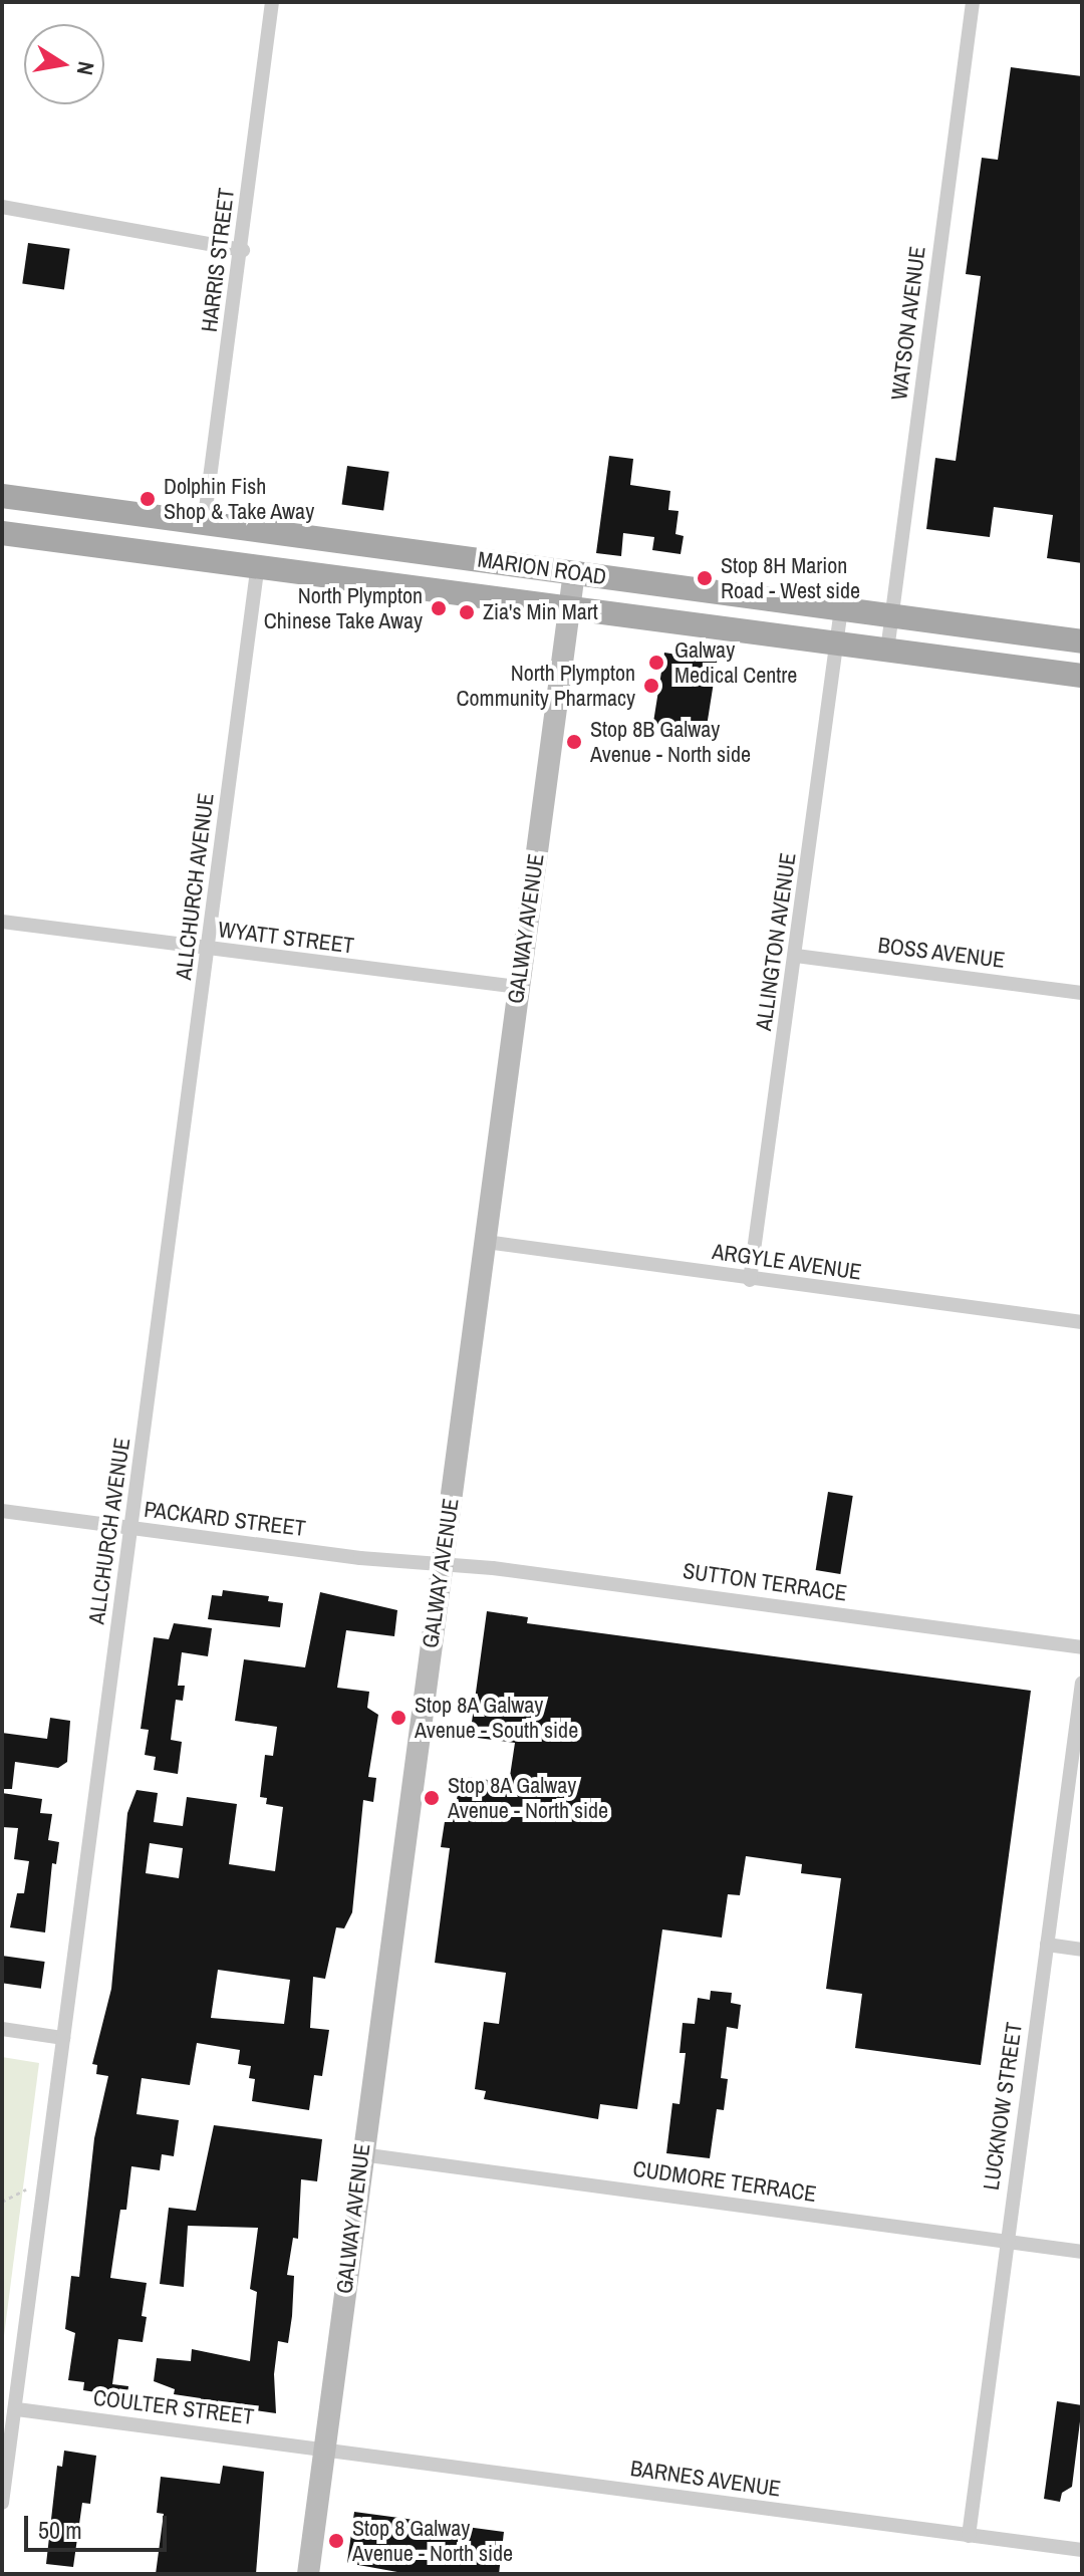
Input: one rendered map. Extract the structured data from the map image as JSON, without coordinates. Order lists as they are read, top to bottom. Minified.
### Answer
{"streets":{"main road":["MARION ROAD"],"street":["HARRIS STREET","WATSON AVENUE","ALLCHURCH AVENUE","GALWAY AVENUE","WYATT STREET","ALLINGTON AVENUE","BOSS AVENUE","ARGYLE AVENUE","PACKARD STREET","SUTTON TERRACE","LUCKNOW STREET","CUDMORE TERRACE","COULTER STREET","BARNES AVENUE"]},"crossings":[["HARRIS STREET","MARION ROAD"],["WATSON AVENUE","MARION ROAD"],["MARION ROAD","ALLCHURCH AVENUE"],["MARION ROAD","GALWAY AVENUE"],["MARION ROAD","ALLINGTON AVENUE"],["ALLCHURCH AVENUE","WYATT STREET"],["ALLCHURCH AVENUE","PACKARD STREET"],["ALLCHURCH AVENUE","COULTER STREET"],["GALWAY AVENUE","WYATT STREET"],["GALWAY AVENUE","ARGYLE AVENUE"],["GALWAY AVENUE","PACKARD STREET"],["GALWAY AVENUE","SUTTON TERRACE"],["GALWAY AVENUE","CUDMORE TERRACE"],["GALWAY AVENUE","COULTER STREET"],["GALWAY AVENUE","BARNES AVENUE"],["ALLINGTON AVENUE","BOSS AVENUE"],["ALLINGTON AVENUE","ARGYLE AVENUE"],["PACKARD STREET","SUTTON TERRACE"],["LUCKNOW STREET","CUDMORE TERRACE"],["LUCKNOW STREET","BARNES AVENUE"],["COULTER STREET","BARNES AVENUE"]],"places":["Dolphin Fish Shop & Take Away","Stop 8H Marion Road - West side","North Plympton Chinese Take Away","Zia's Min Mart","Galway Medical Centre","North Plympton Community Pharmacy","Stop 8B Galway Avenue - North side","Stop 8A Galway Avenue - South side","Stop 8A Galway Avenue - North side","Stop 8 Galway Avenue - North side"],"scale_bar":"50 m","north":"right"}
